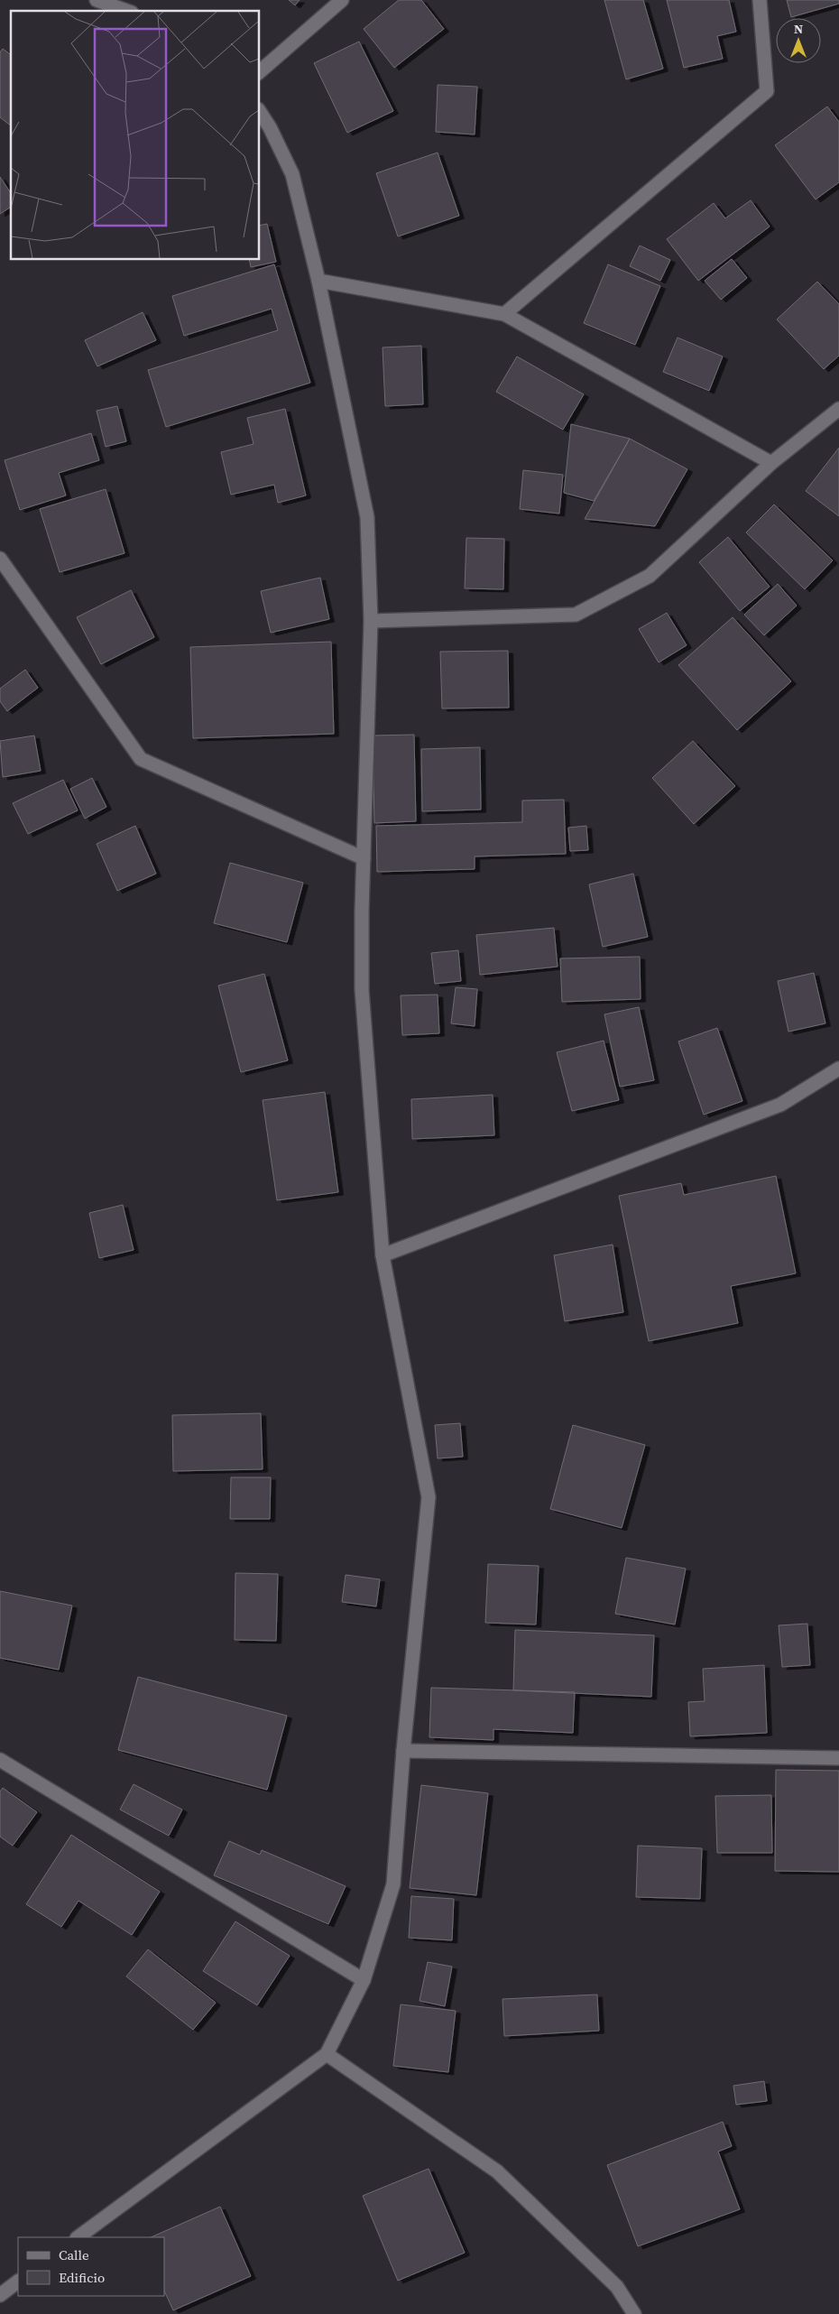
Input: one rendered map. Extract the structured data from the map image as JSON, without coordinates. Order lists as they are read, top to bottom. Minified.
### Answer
{"legend":["Calle","Edificio"],"north":"top"}
